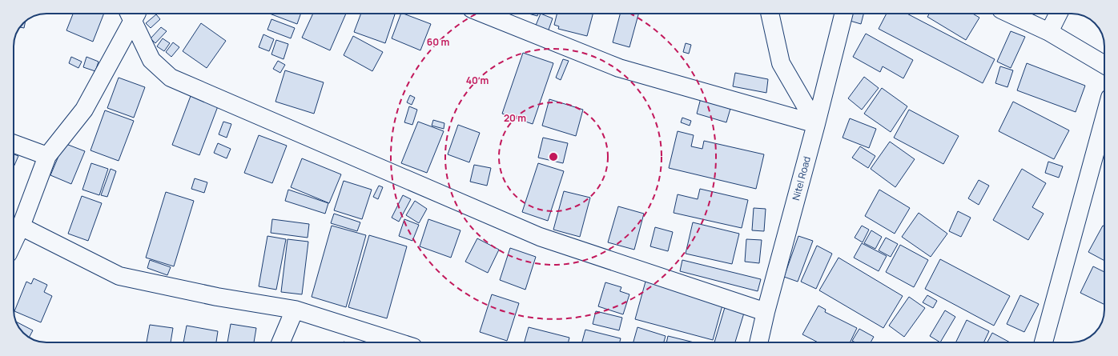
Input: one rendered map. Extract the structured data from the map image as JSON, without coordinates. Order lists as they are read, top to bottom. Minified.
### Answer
{"streets":{"street":["Nitel Road"]},"rings":["60 m","40 m","20 m"]}
